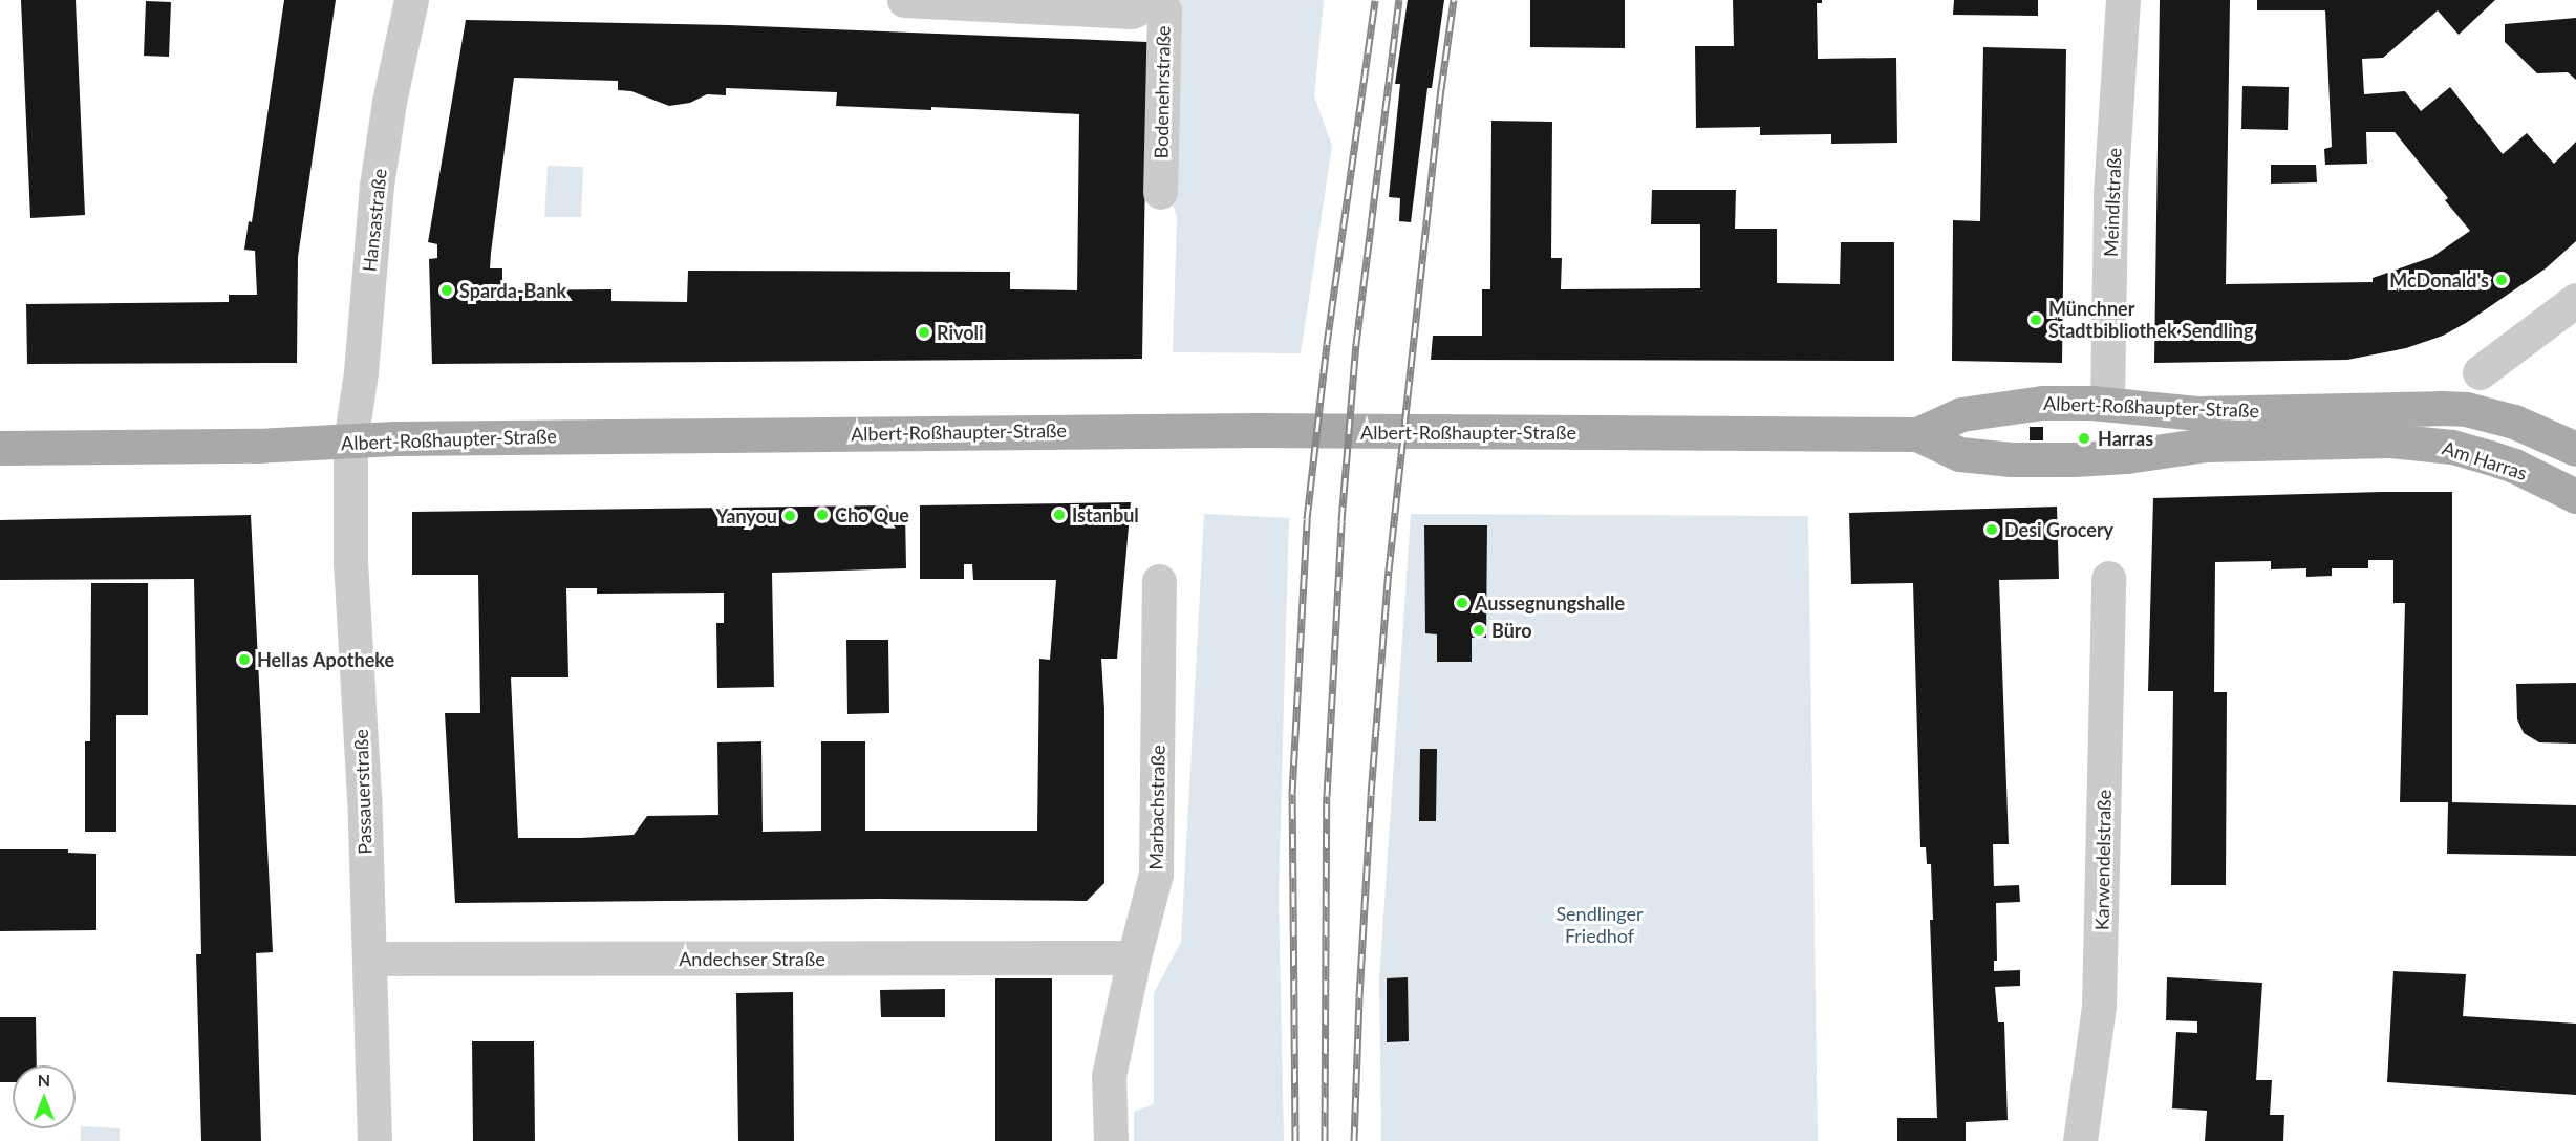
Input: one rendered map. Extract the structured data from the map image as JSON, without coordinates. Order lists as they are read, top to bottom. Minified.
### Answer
{"streets":{"main road":["Albert-Roßhaupter-Straße","Am Harras"],"street":["Bodenehrstraße","Meindlstraße","Hansastraße","Passauerstraße","Marbachstraße","Karwendelstraße","Andechser Straße"]},"crossings":[["Meindlstraße","Albert-Roßhaupter-Straße"],["Hansastraße","Albert-Roßhaupter-Straße"],["Hansastraße","Passauerstraße"],["Albert-Roßhaupter-Straße","Am Harras"],["Albert-Roßhaupter-Straße","Passauerstraße"],["Passauerstraße","Andechser Straße"],["Marbachstraße","Andechser Straße"]],"parks":["Sendlinger Friedhof"],"places":["McDonald's","Sparda-Bank","Münchner Stadtbibliothek Sendling","Rivoli","Harras","Cho Que","Istanbul","Yanyou","Desi Grocery","Aussegnungshalle","Büro","Hellas Apotheke"],"north":"top"}
